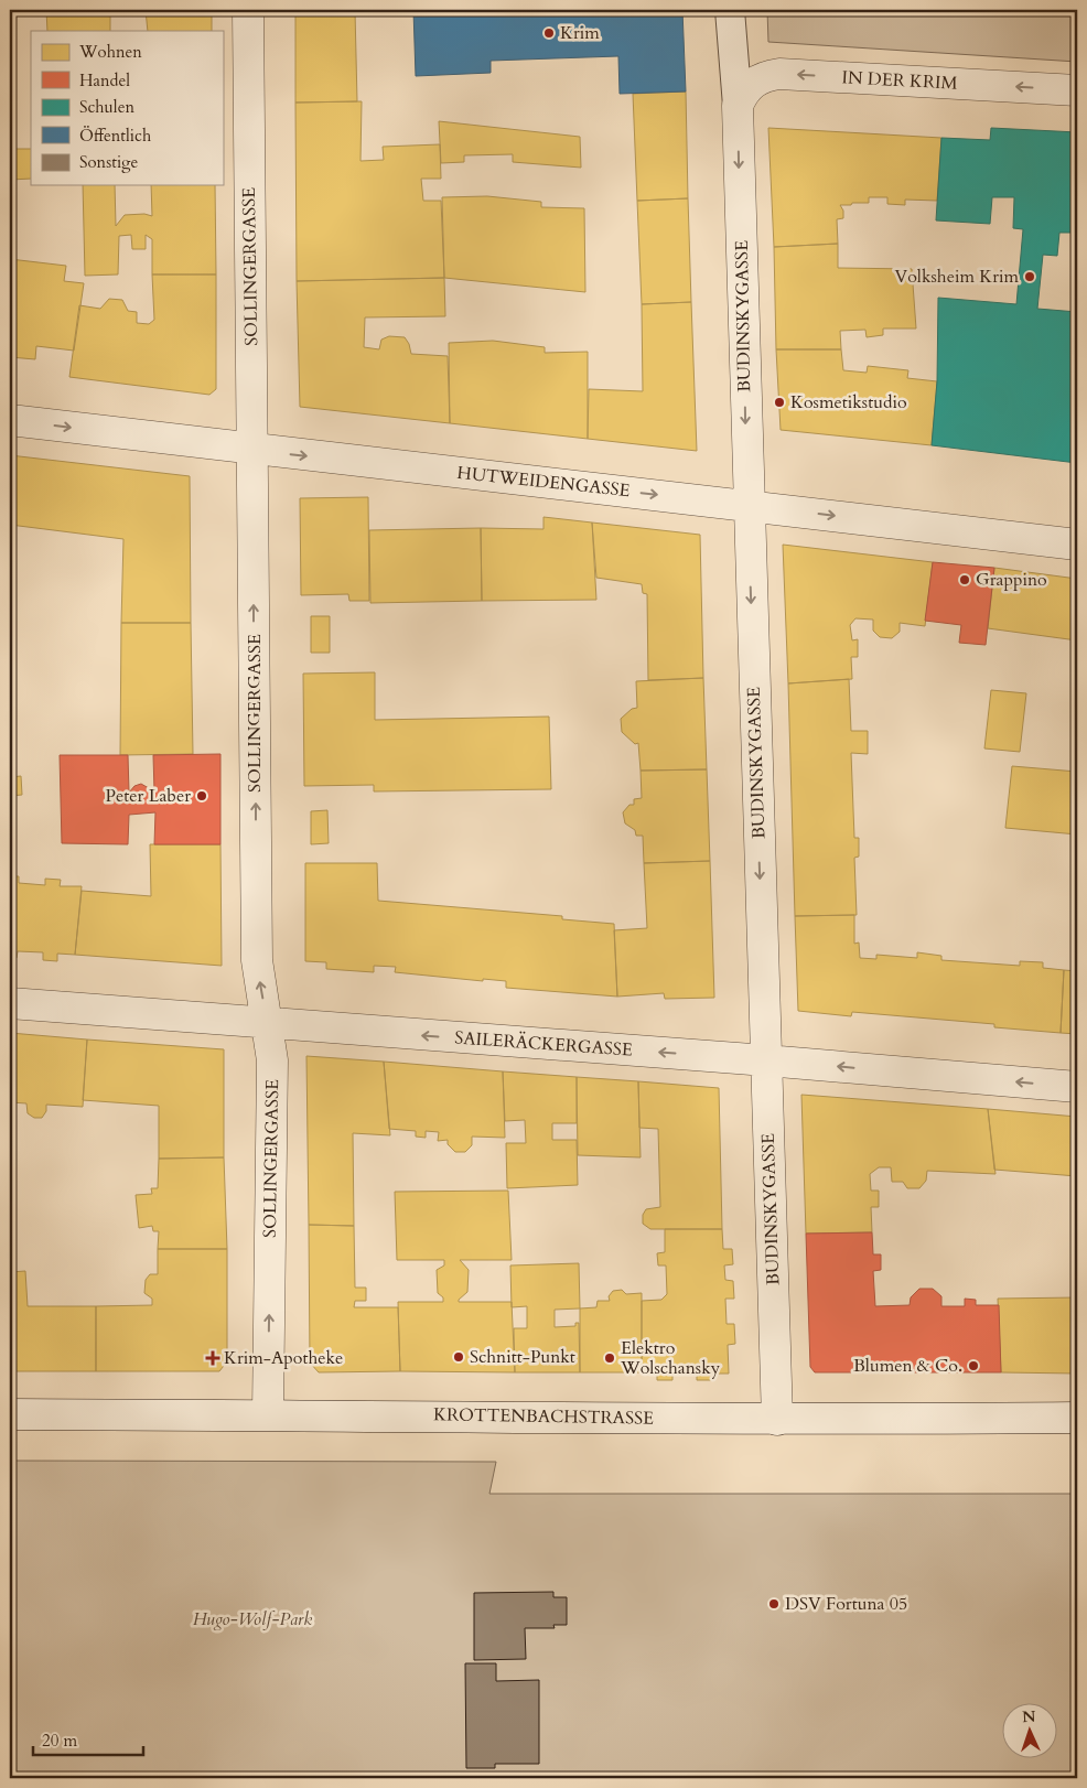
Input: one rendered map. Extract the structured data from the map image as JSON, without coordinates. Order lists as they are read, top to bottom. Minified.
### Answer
{"streets":{"street":["IN DER KRIM","SOLLINGERGASSE","BUDINSKYGASSE","HUTWEIDENGASSE","SAILERÄCKERGASSE","KROTTENBACHSTRASSE"]},"crossings":[["IN DER KRIM","BUDINSKYGASSE"],["SOLLINGERGASSE","HUTWEIDENGASSE"],["SOLLINGERGASSE","SAILERÄCKERGASSE"],["SOLLINGERGASSE","KROTTENBACHSTRASSE"],["BUDINSKYGASSE","HUTWEIDENGASSE"],["BUDINSKYGASSE","SAILERÄCKERGASSE"],["BUDINSKYGASSE","KROTTENBACHSTRASSE"]],"one_way":["IN DER KRIM","SOLLINGERGASSE","BUDINSKYGASSE","HUTWEIDENGASSE","SAILERÄCKERGASSE"],"parks":["Hugo-Wolf-Park"],"places":{"other":["Krim","Volksheim Krim","Kosmetikstudio","Grappino","Peter Laber","Schnitt-Punkt","Elektro Wolschansky","Blumen & Co.","DSV Fortuna 05"],"health":["Krim-Apotheke"]},"legend":["Wohnen","Handel","Schulen","Öffentlich","Sonstige"],"scale_bar":"20 m","north":"top"}
